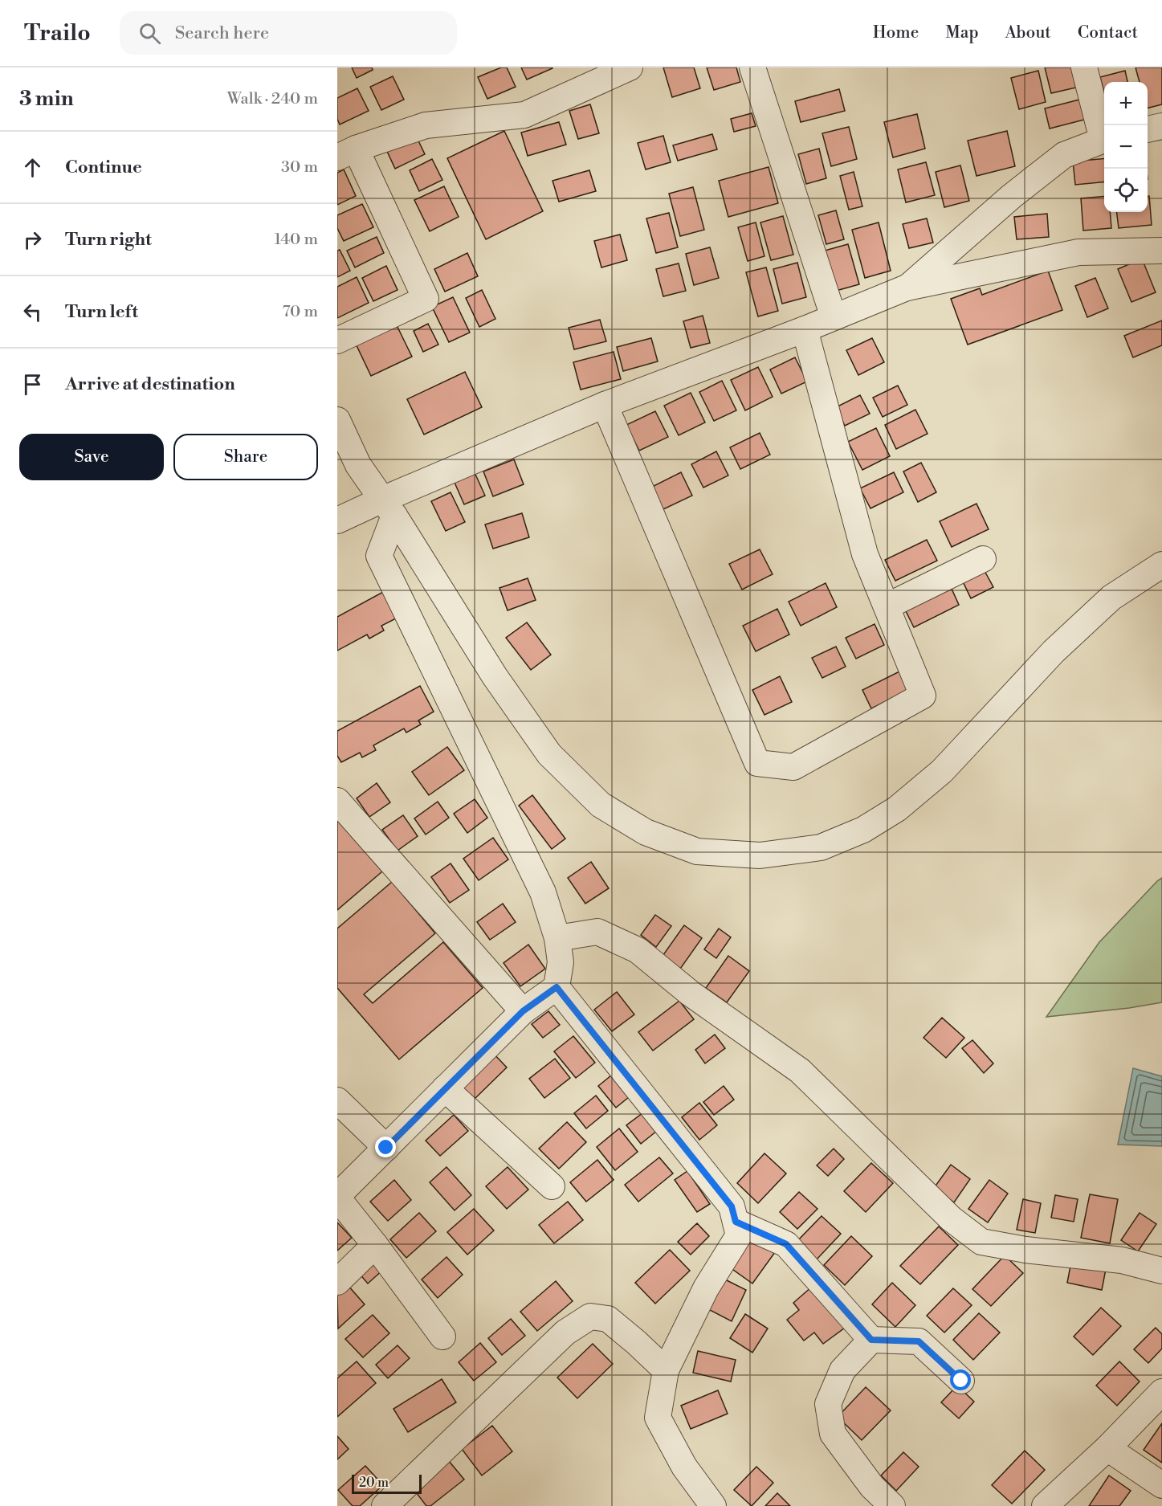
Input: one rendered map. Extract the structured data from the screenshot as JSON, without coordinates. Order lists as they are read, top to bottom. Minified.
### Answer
{"scale_bar":"20 m","page":{"header":"Trailo","search":"Search here","nav":["Home","Map","About","Contact"],"heading":["3 min","Walk · 240 m"],"map_buttons":["+","−"],"list":[["Continue","30 m"],["Turn right","140 m"],["Turn left","70 m"],"Arrive at destination"],"buttons":["Save","Share"],"scale":"20 m"}}
